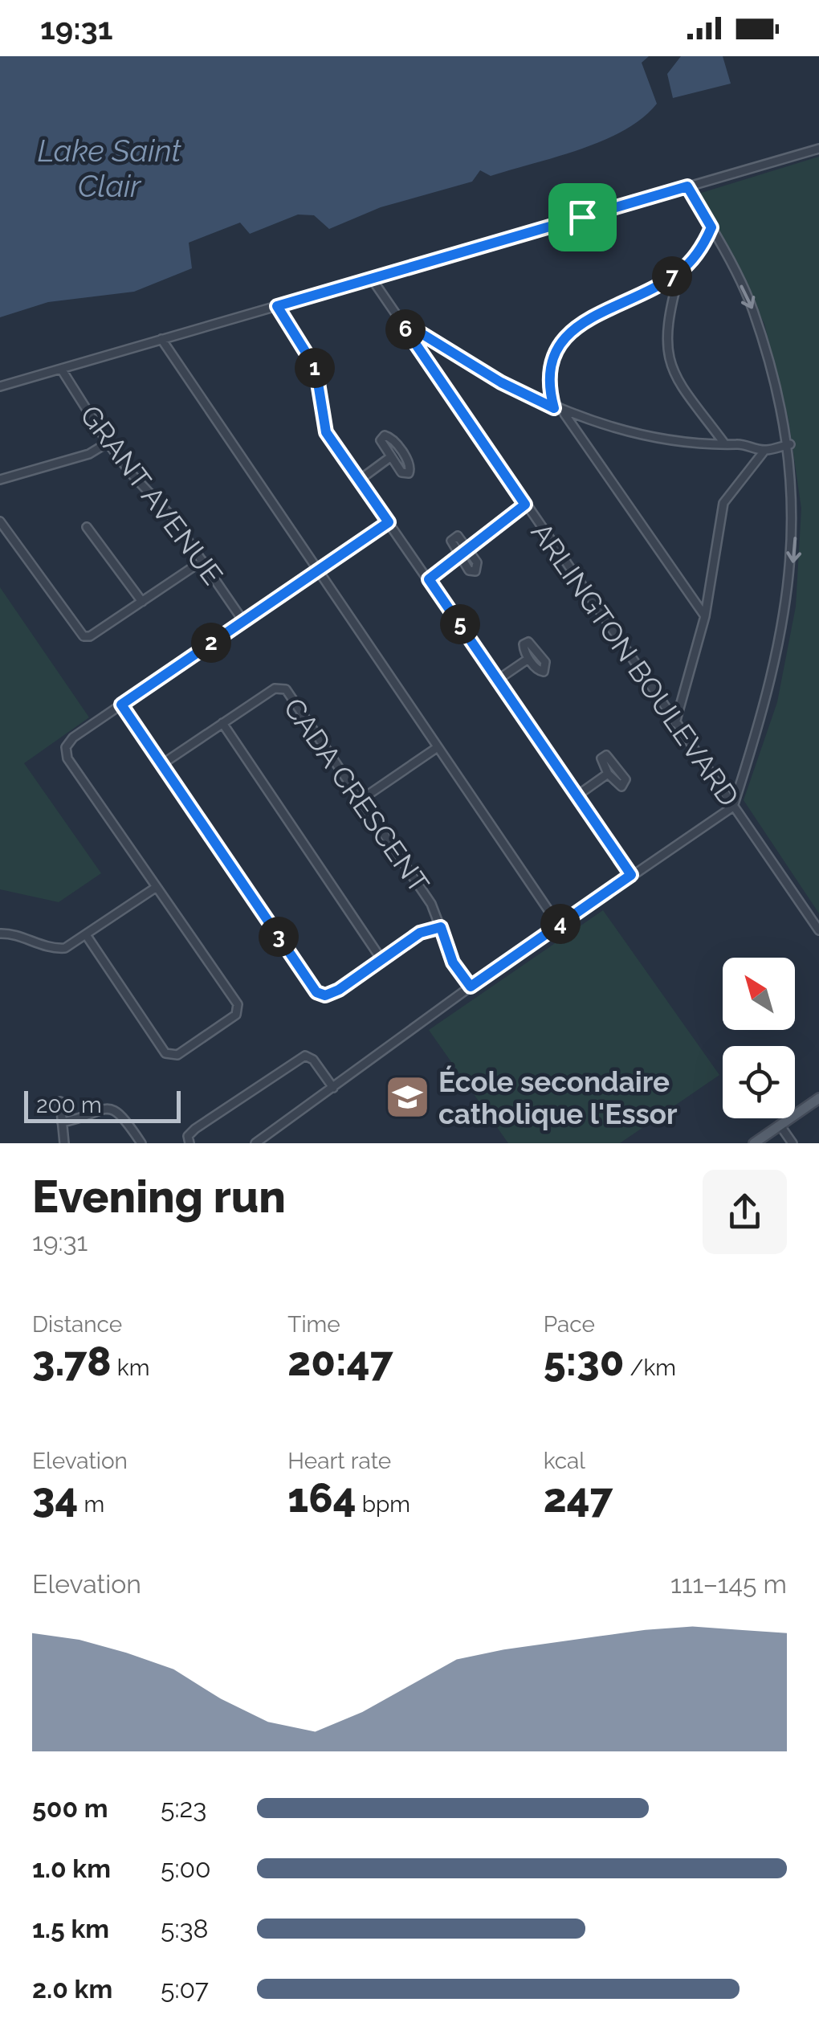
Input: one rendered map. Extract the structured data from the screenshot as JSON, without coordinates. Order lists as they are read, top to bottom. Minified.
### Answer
{"streets":{"street":["GRANT AVENUE","ARLINGTON BOULEVARD","CADA CRESCENT"]},"water":["Lake Saint Clair"],"places":{"school or university":["École secondaire catholique l'Essor"]},"scale_bar":"200 m","north":"top left","page":{"status":"19:31","pins":["7","6","1","5","2","4","3"],"scale":"200 m","heading":["Evening run","19:31"],"stats":[["Distance","3.78 km"],["Time","20:47"],["Pace","5:30 /km"],["Elevation","34 m"],["Heart rate","164 bpm"],["kcal","247"]],"chart":["Elevation","111–145 m"],"list":[{"name":"500 m","note":"5:23"},{"name":"1.0 km","note":"5:00"},{"name":"1.5 km","note":"5:38"},{"name":"2.0 km","note":"5:07"}]}}
